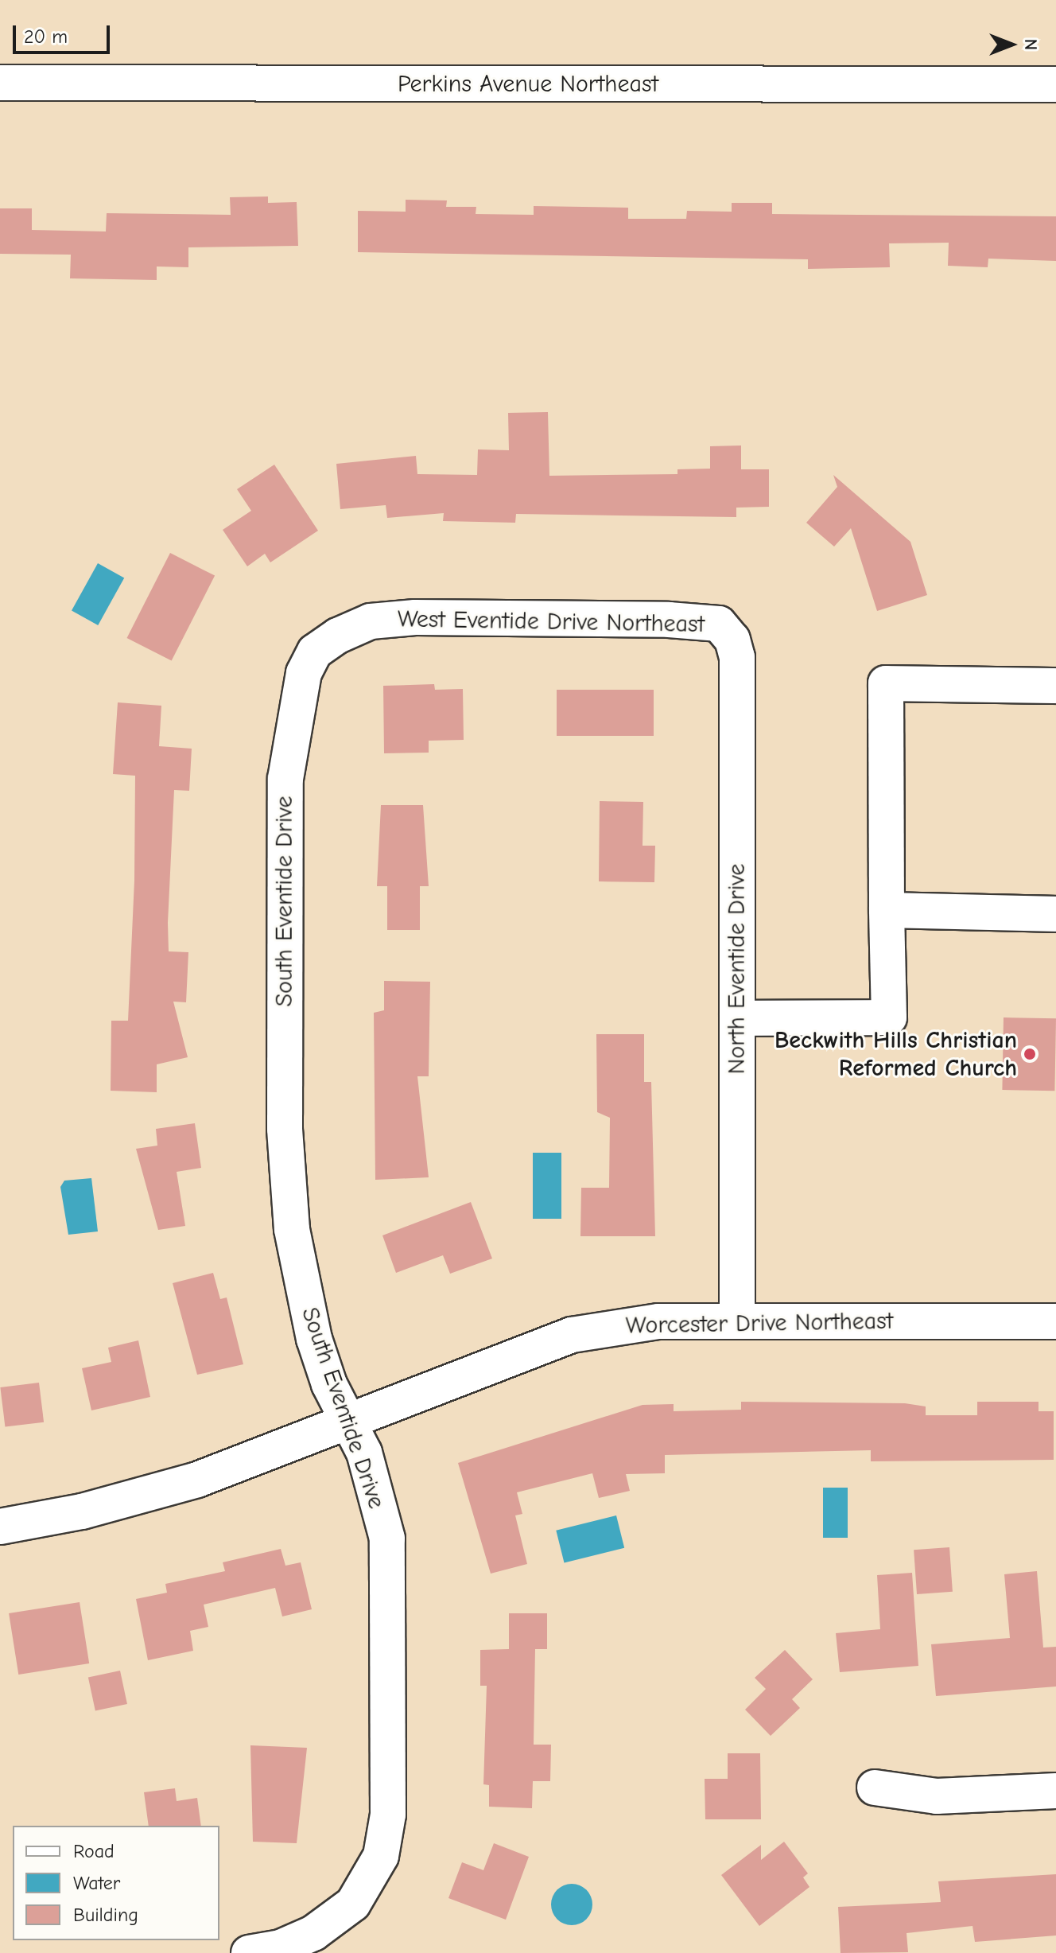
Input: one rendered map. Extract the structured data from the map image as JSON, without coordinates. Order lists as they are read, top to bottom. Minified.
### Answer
{"streets":{"street":["Perkins Avenue Northeast","West Eventide Drive Northeast","South Eventide Drive","North Eventide Drive","Worcester Drive Northeast"]},"crossings":[["West Eventide Drive Northeast","South Eventide Drive"],["West Eventide Drive Northeast","North Eventide Drive"],["South Eventide Drive","Worcester Drive Northeast"],["North Eventide Drive","Worcester Drive Northeast"]],"places":["Beckwith Hills Christian Reformed Church"],"legend":["Road","Water","Building"],"scale_bar":"20 m","north":"right"}
